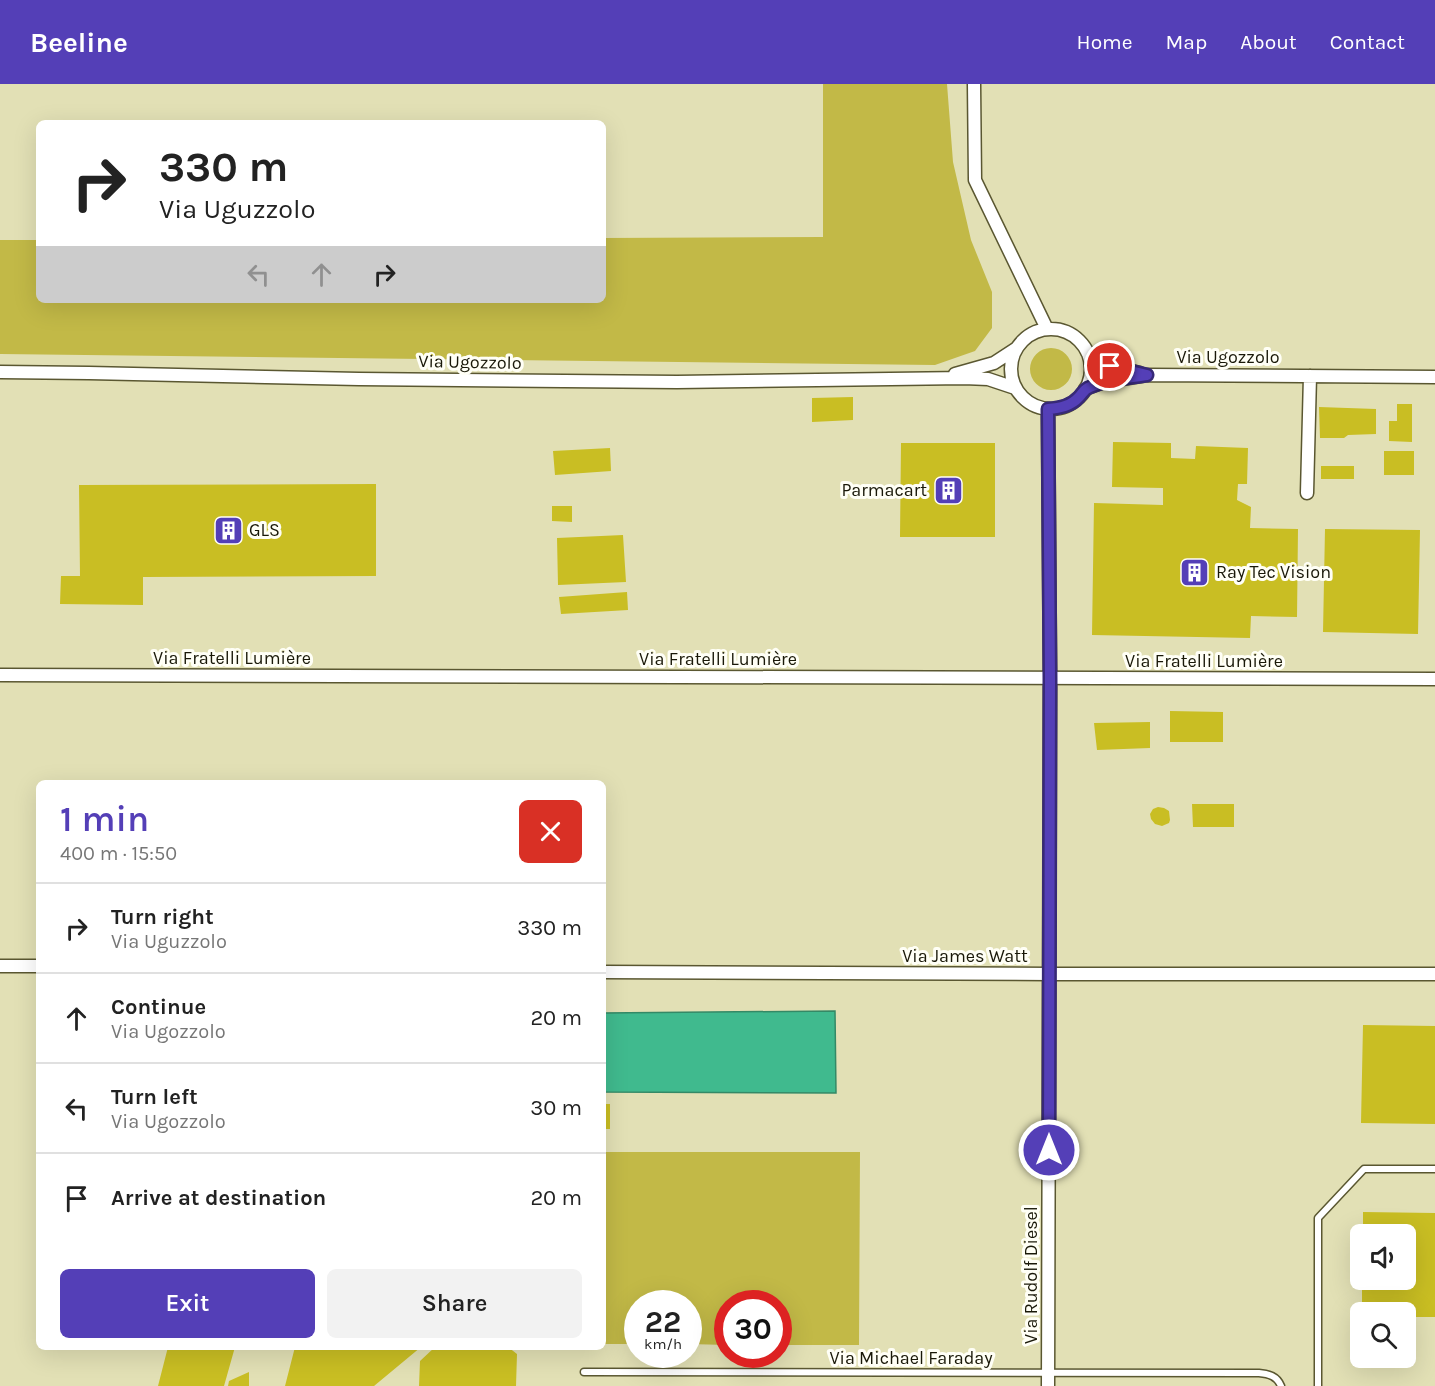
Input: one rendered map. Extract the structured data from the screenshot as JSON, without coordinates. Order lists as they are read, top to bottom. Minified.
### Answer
{"streets":{"street":["Via Ugozzolo","Via Fratelli Lumière","Via James Watt","Via Rudolf Diesel"],"lane":["Via Michael Faraday"]},"crossings":[["Via Ugozzolo","Via Rudolf Diesel"],["Via Fratelli Lumière","Via Rudolf Diesel"],["Via James Watt","Via Rudolf Diesel"],["Via Rudolf Diesel","Via Michael Faraday"]],"places":{"building":["Parmacart","GLS","Ray Tec Vision"]},"page":{"header":"Beeline","nav":["Home","Map","About","Contact"],"turn":["330 m","Via Uguzzolo"],"heading":["1 min","400 m · 15:50"],"list":[{"name":"Turn right","note":"Via Uguzzolo","value":"330 m"},{"name":"Continue","note":"Via Ugozzolo","value":"20 m"},{"name":"Turn left","note":"Via Ugozzolo","value":"30 m"},{"name":"Arrive at destination","value":"20 m"}],"buttons":["Exit","Share"],"speed":"22 km/h","limit":"30"}}
